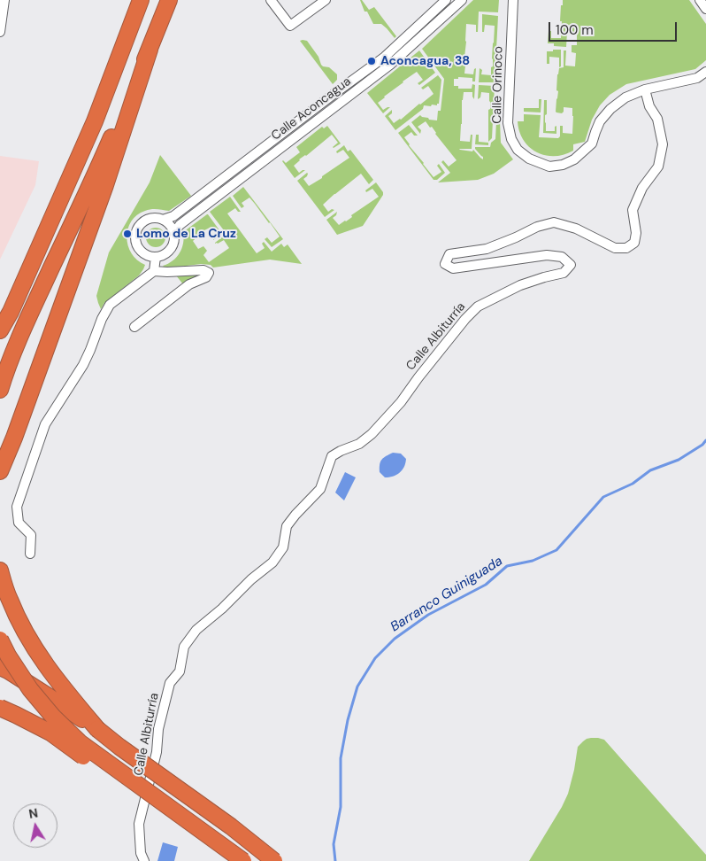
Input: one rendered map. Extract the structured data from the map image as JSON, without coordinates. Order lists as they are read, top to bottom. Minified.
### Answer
{"streets":{"street":["Calle Orinoco","Calle Aconcagua","Calle Albiturría"]},"crossings":[["Calle Orinoco","Calle Albiturría"]],"water":["Barranco Guiniguada"],"places":["Aconcagua, 38","Lomo de La Cruz"],"scale_bar":"100 m","north":"top"}
